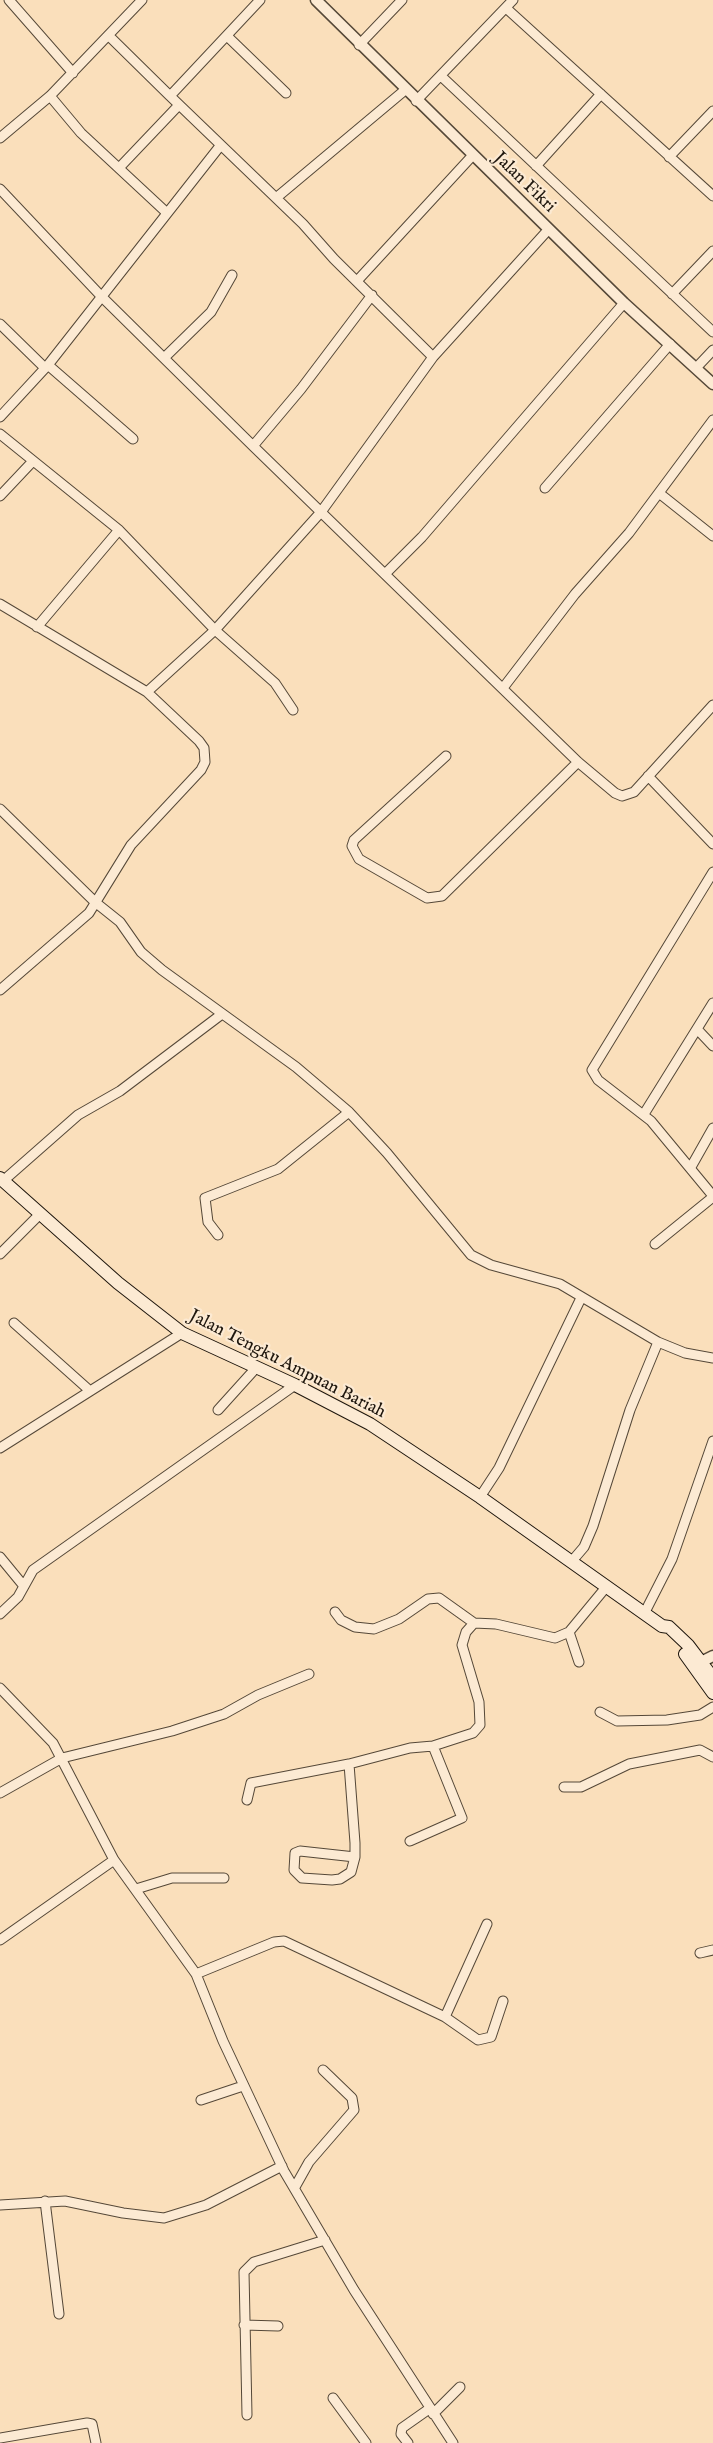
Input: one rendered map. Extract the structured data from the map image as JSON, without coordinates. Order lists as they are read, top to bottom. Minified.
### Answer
{"streets":{"main road":["Jalan Tengku Ampuan Bariah"],"street":["Jalan Fikri"]}}
